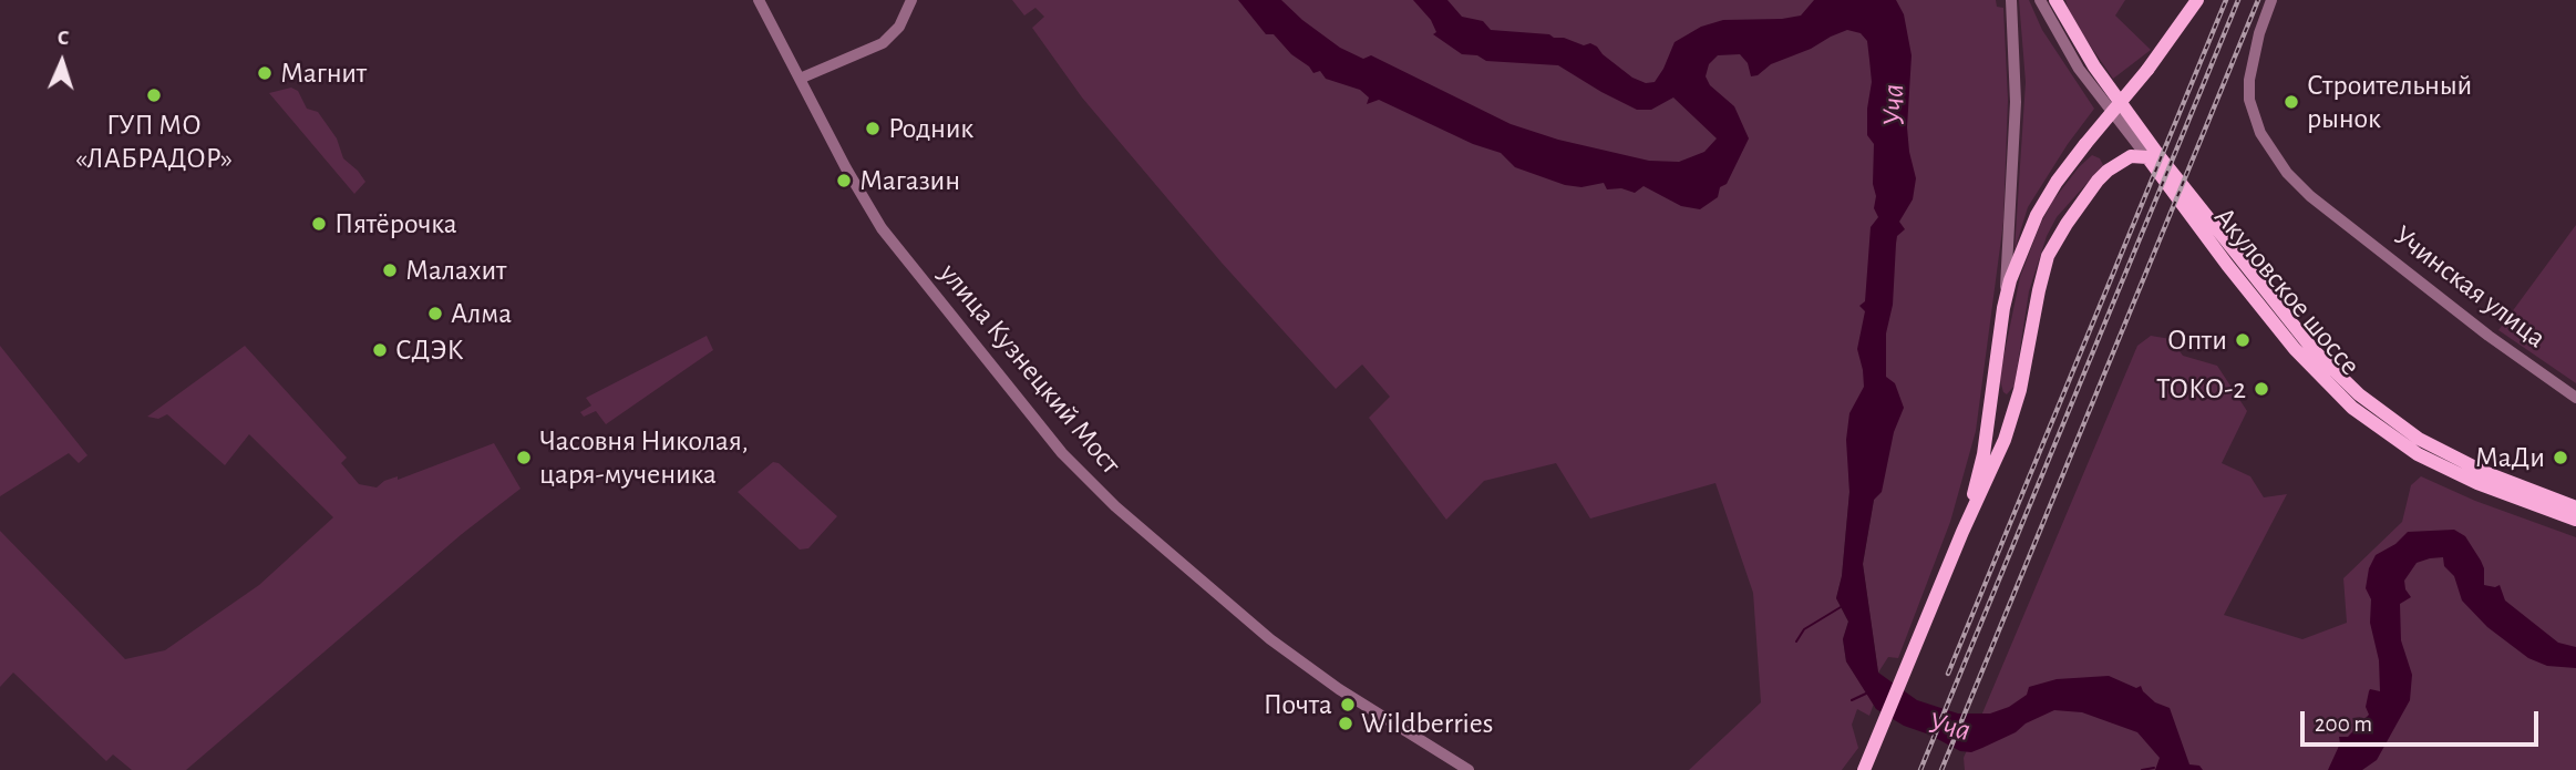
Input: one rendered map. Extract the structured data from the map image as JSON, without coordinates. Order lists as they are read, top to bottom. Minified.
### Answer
{"streets":{"main road":["Акуловское шоссе"],"street":["Учинская улица","улица Кузнецкий Мост"]},"water":["Уча"],"places":["Магнит","ГУП МО «ЛАБРАДОР»","Строительный рынок","Родник","Магазин","Пятёрочка","Малахит","Алма","Опти","СДЭК","ТОКО-2","Часовня Николая, царя-мученика","МаДи","Почта","Wildberries"],"scale_bar":"200 m","north":"top"}
